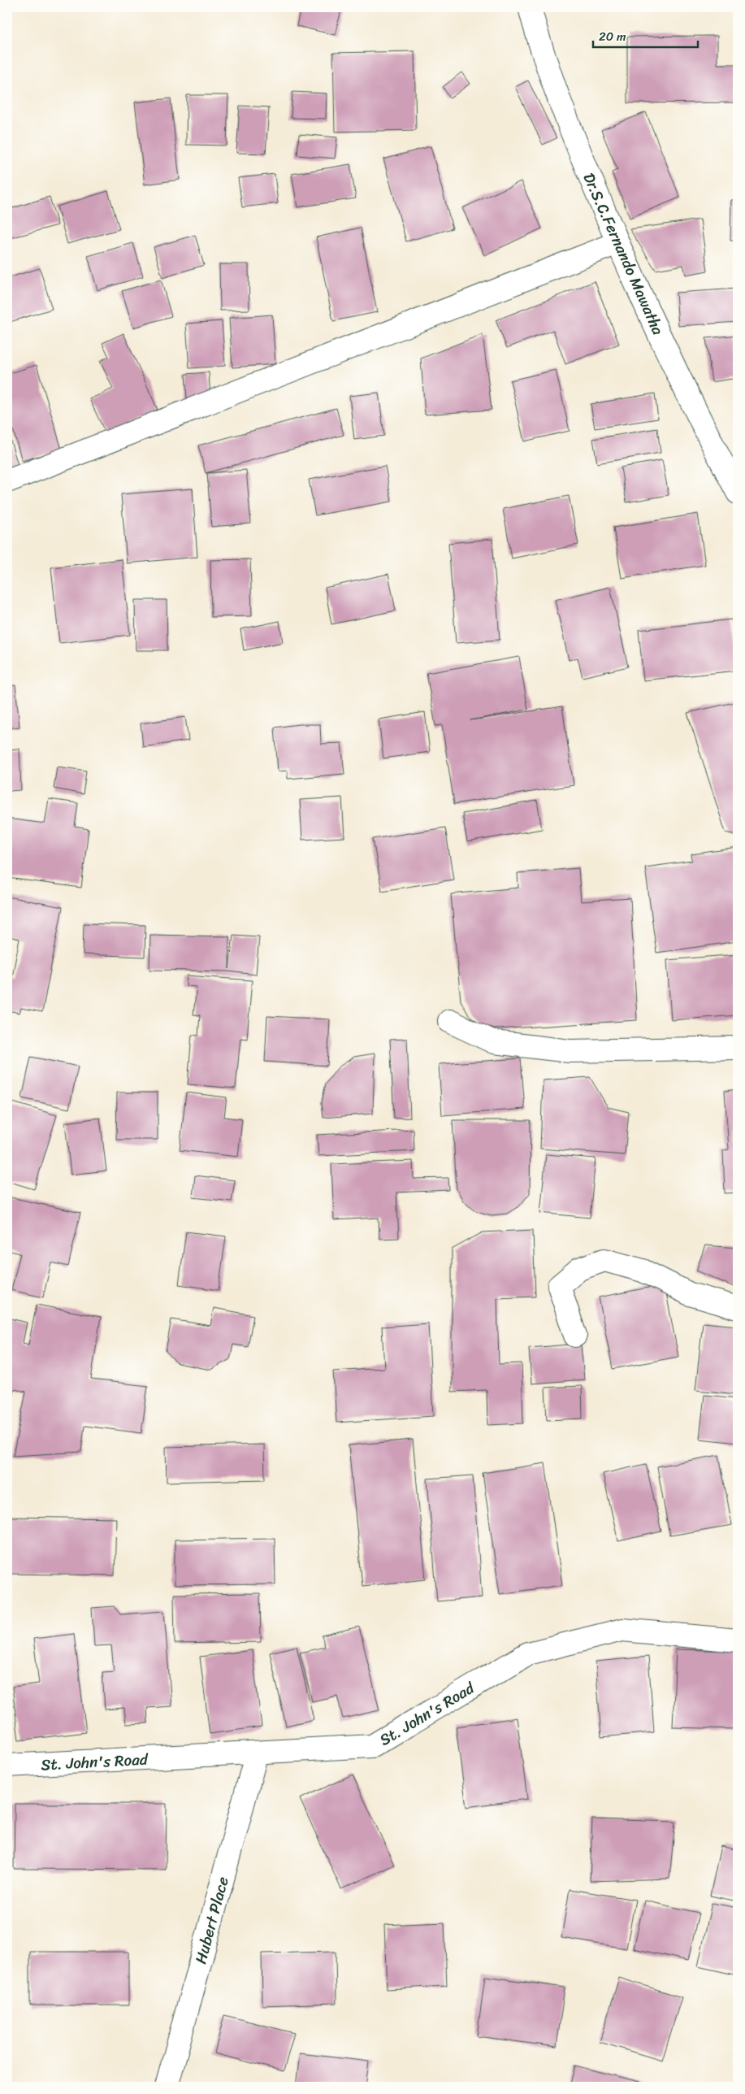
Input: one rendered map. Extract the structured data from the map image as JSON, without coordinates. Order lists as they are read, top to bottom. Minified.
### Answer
{"streets":{"street":["Dr.S.C.Fernando Mawatha","St. John's Road","Hubert Place"]},"crossings":[["St. John's Road","Hubert Place"]],"scale_bar":"20 m"}
